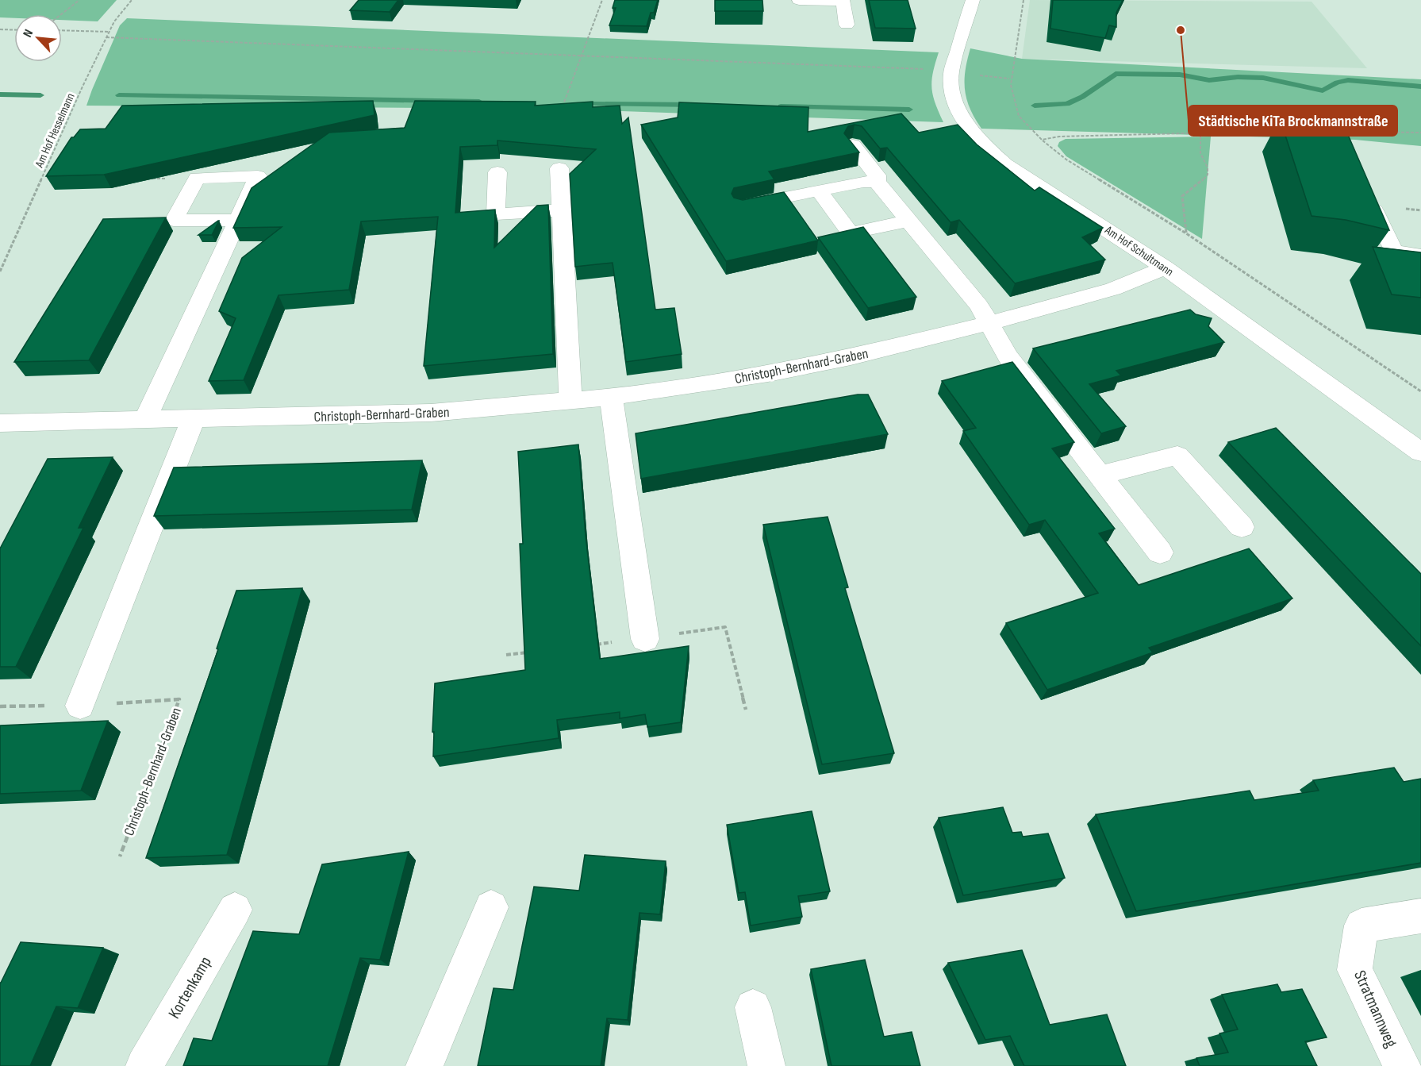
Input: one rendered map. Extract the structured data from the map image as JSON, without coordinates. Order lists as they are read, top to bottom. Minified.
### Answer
{"streets":{"street":["Am Hof Schultmann","Christoph-Bernhard-Graben","Kortenkamp","Stratmannweg"],"path":["Am Hof Hesselmann"]},"crossings":[["Am Hof Schultmann","Christoph-Bernhard-Graben"]],"places":["Städtische KiTa Brockmannstraße"],"north":"top left"}
